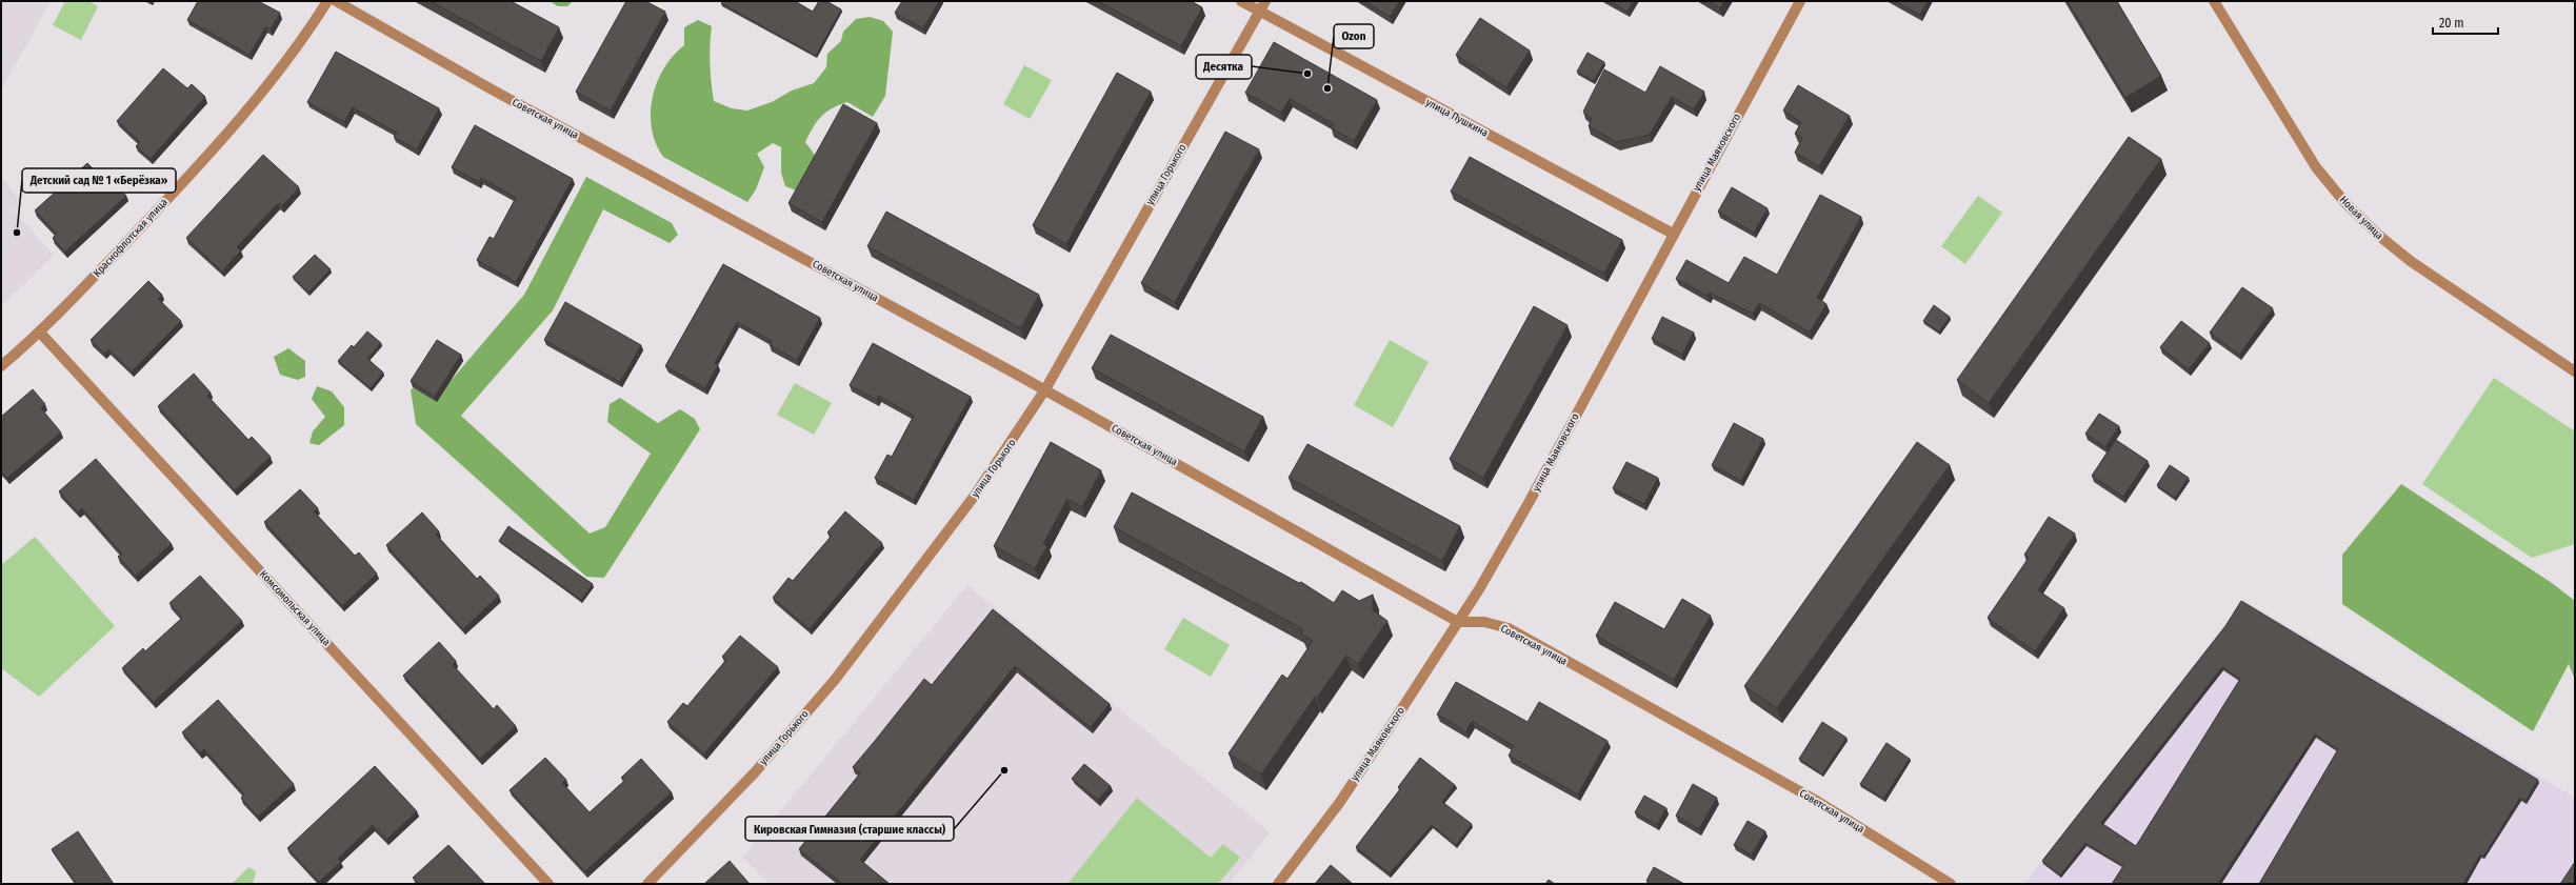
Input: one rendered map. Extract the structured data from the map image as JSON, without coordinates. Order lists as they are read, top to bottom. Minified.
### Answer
{"streets":{"street":["улица Пушкина","Советская улица","улица Маяковского","улица Горького","Новая улица","Краснофлотская улица","Комсомольская улица"]},"crossings":[["улица Пушкина","улица Маяковского"],["улица Пушкина","улица Горького"],["Советская улица","улица Маяковского"],["Советская улица","улица Горького"],["Краснофлотская улица","Комсомольская улица"]],"places":["Десятка","Ozon","Детский сад № 1 «Берёзка»","Кировская Гимназия (старшие классы)"],"scale_bar":"20 m"}
